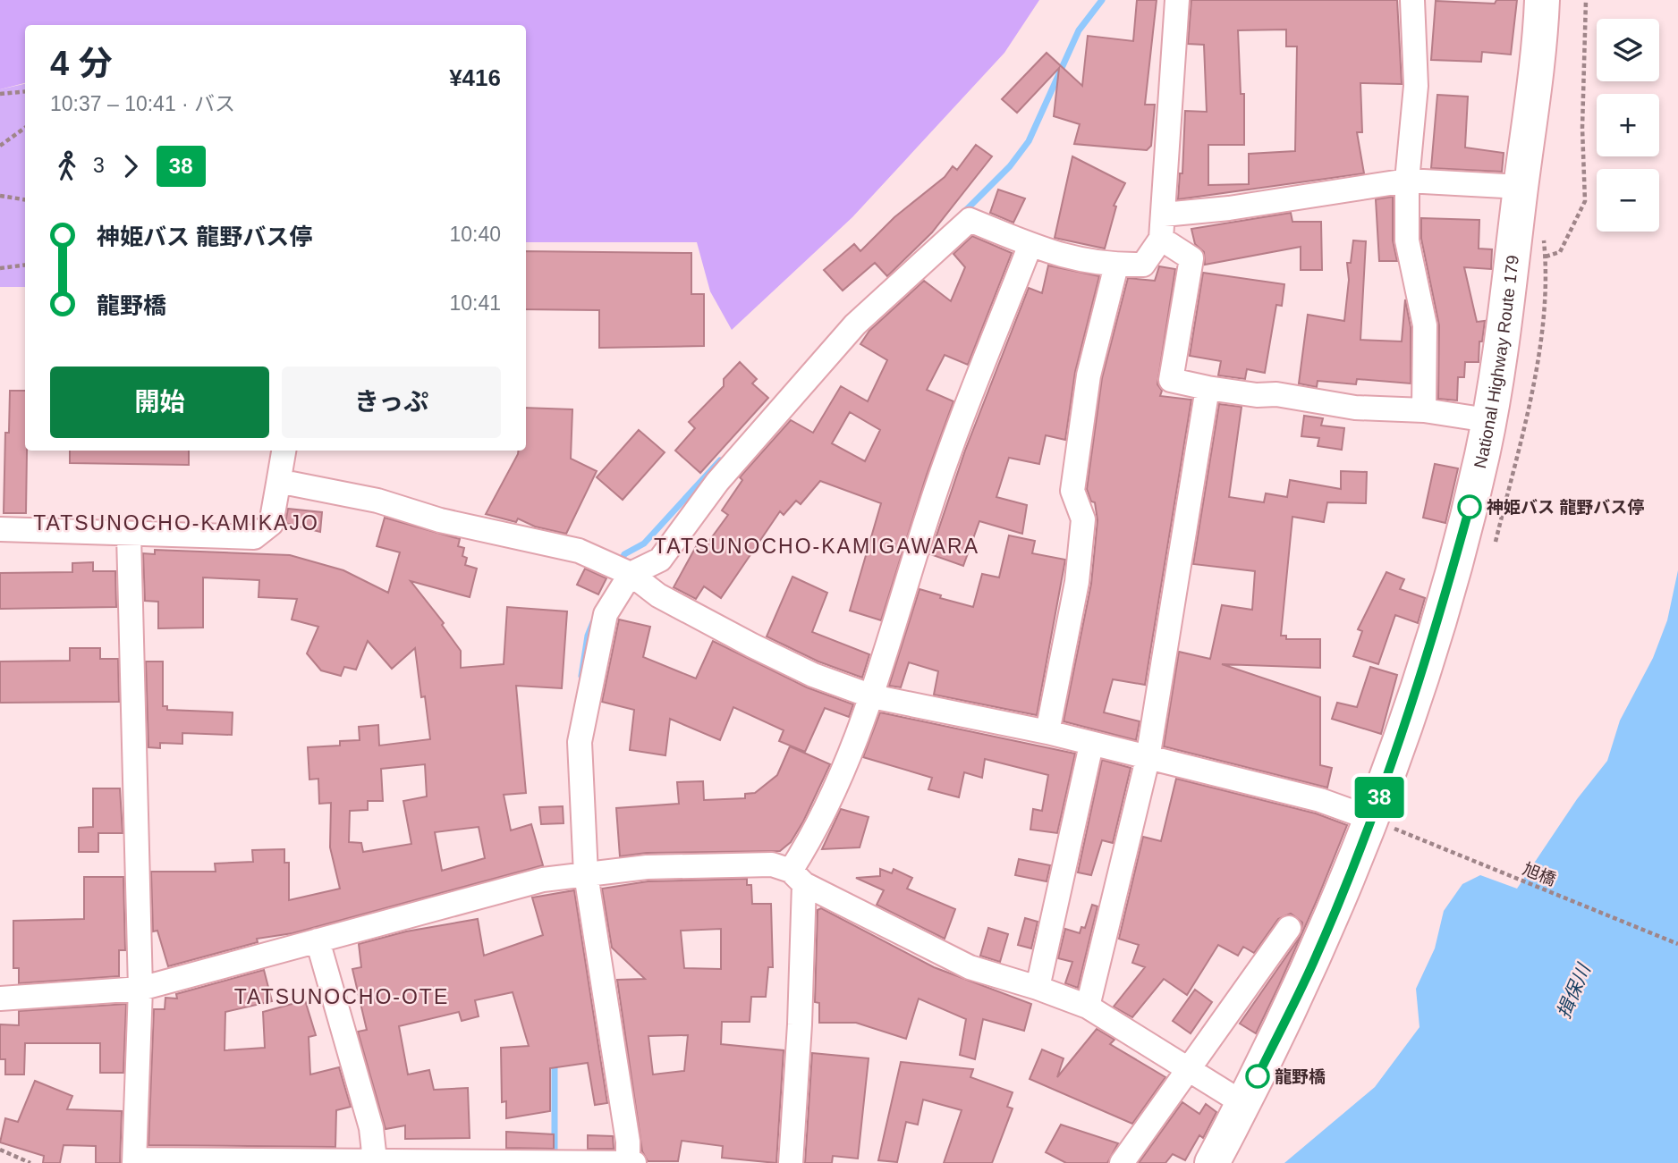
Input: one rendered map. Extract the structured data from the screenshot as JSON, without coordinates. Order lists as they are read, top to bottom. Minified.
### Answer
{"streets":{"highway":["National Highway Route 179"],"path":["旭橋"]},"crossings":[["National Highway Route 179","旭橋"]],"districts":["TATSUNOCHO-KAMIKAJO","TATSUNOCHO-KAMIGAWARA","TATSUNOCHO-OTE"],"water":["揖保川"],"places":["神姫バス 龍野バス停","龍野橋"],"lines":["bus line 38"],"page":{"on_map":"38","map_buttons":["+","−"],"heading":["4 分","10:37 – 10:41 · バス","¥416"],"legs":["3","38"],"list":[{"name":"神姫バス 龍野バス停","value":"10:40"},{"name":"龍野橋","value":"10:41"}],"buttons":["開始","きっぷ"]}}
